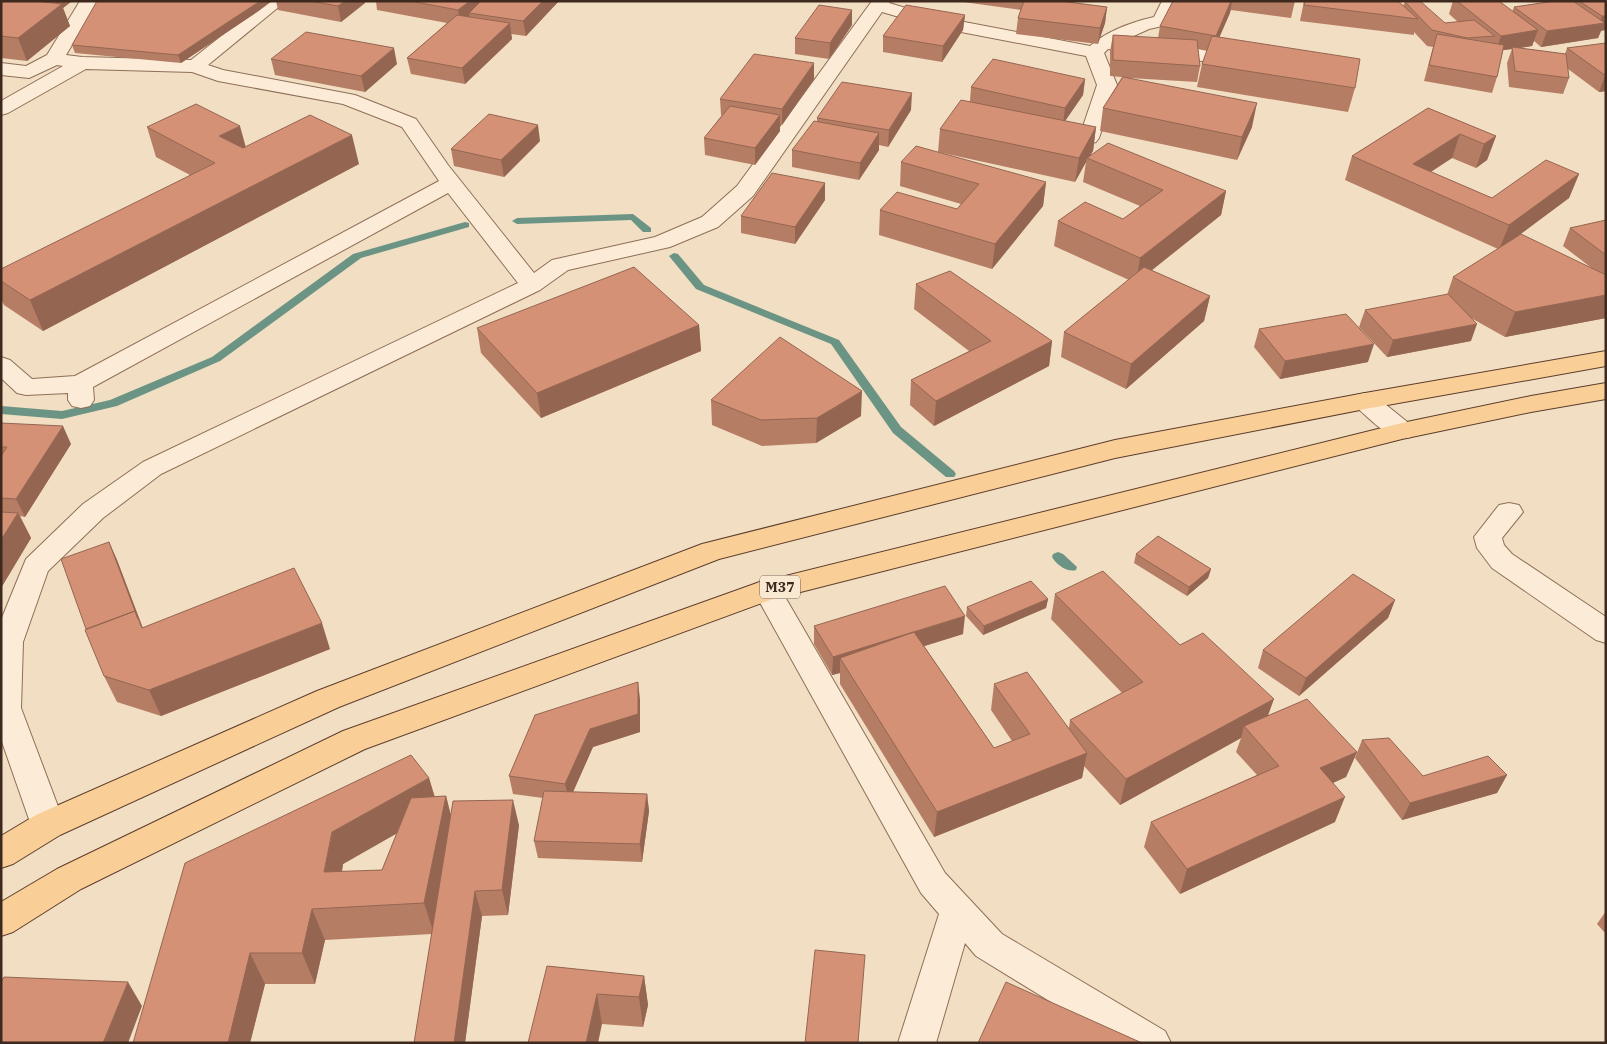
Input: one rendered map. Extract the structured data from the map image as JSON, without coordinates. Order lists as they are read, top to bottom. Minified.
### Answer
{"streets":{"main road":["M37"]}}
